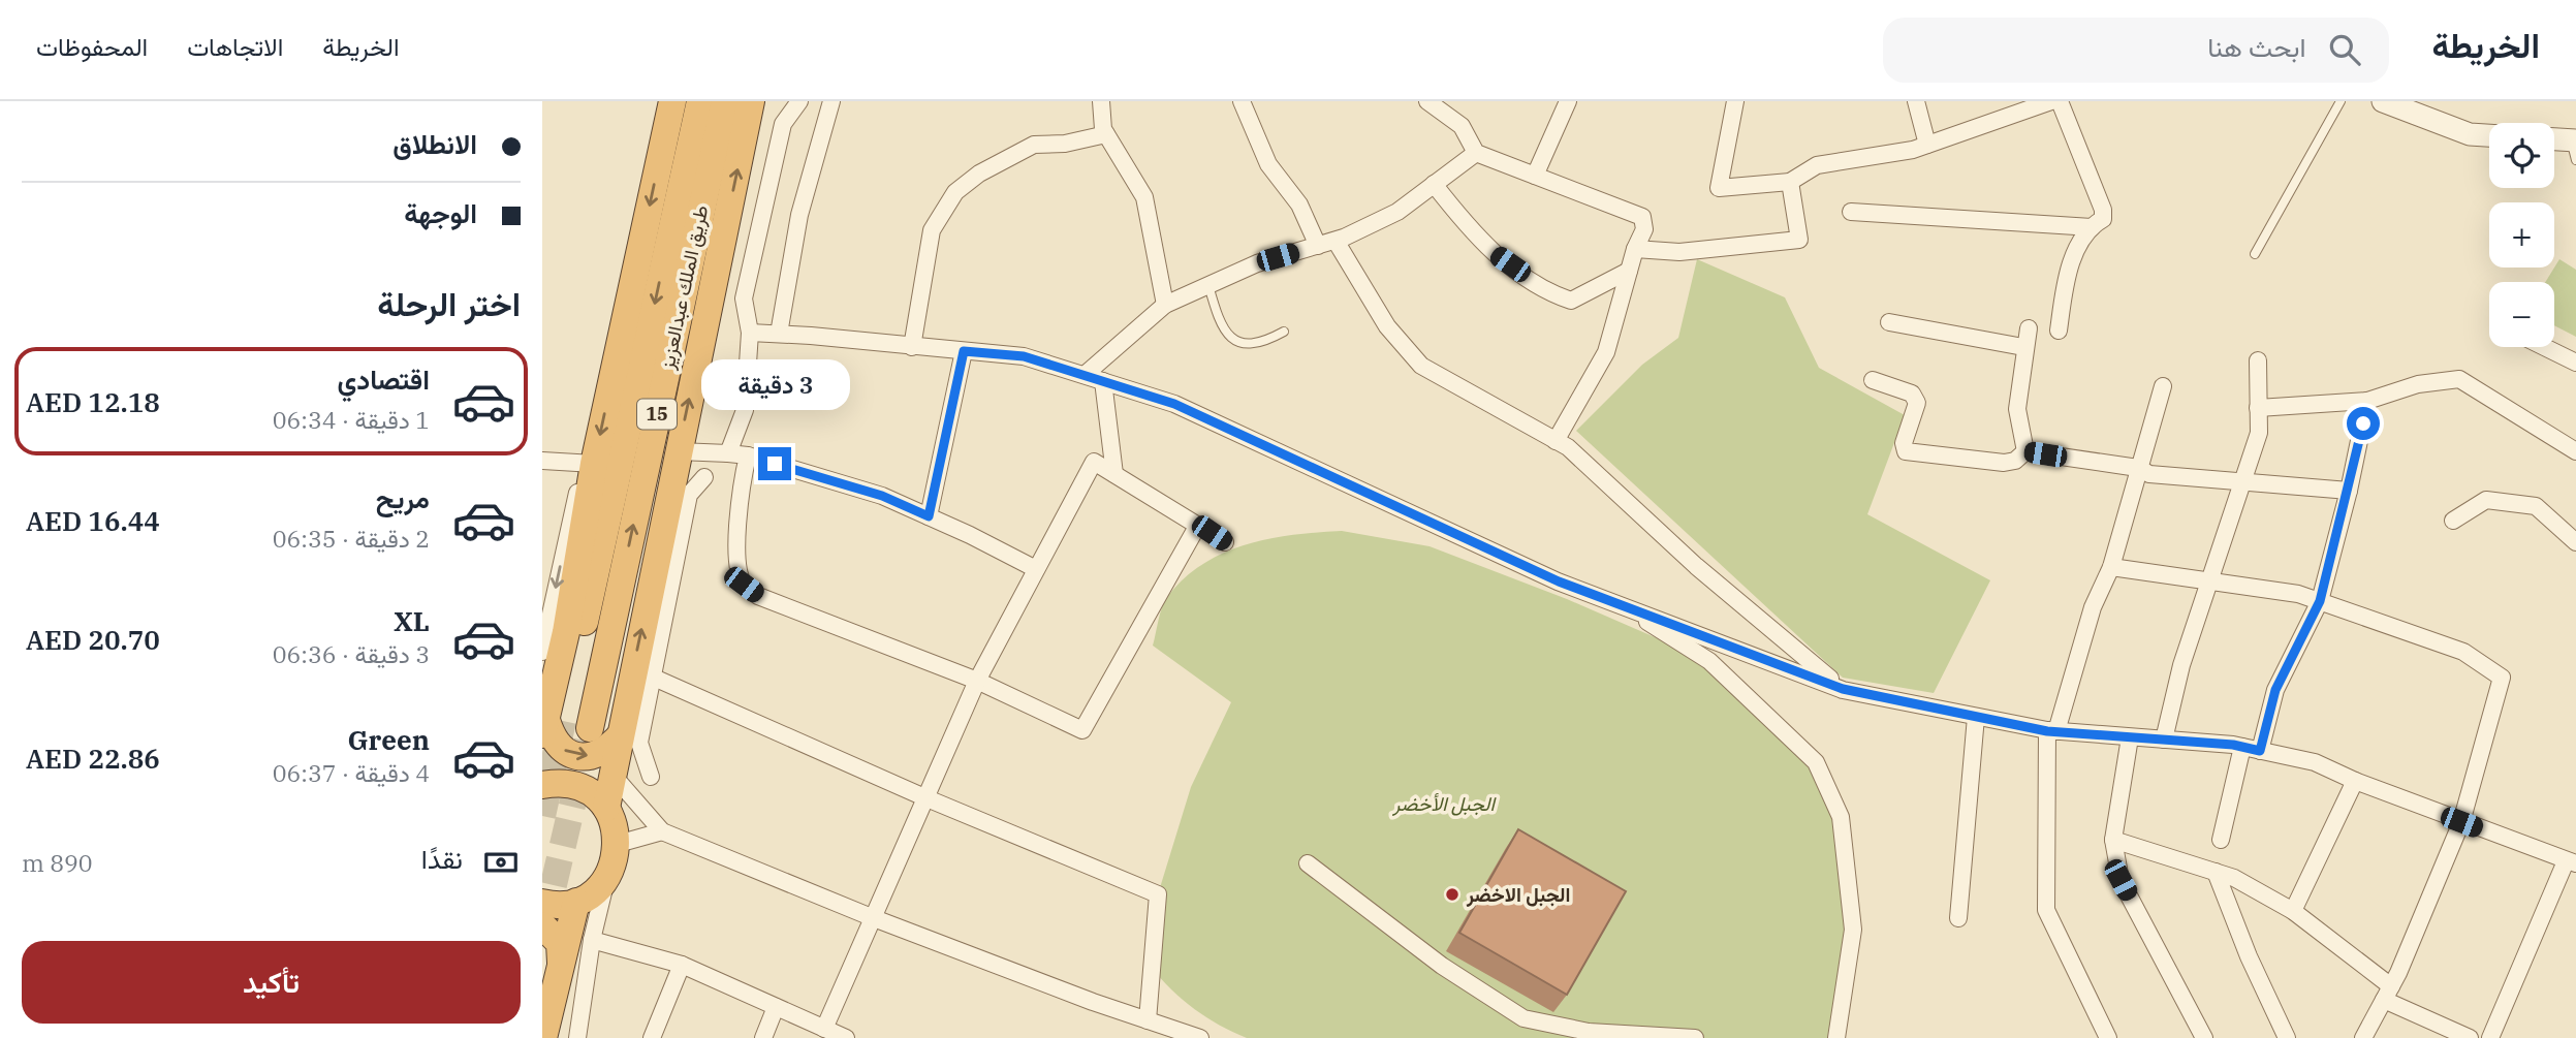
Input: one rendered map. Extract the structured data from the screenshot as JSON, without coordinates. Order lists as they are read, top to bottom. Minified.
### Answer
{"streets":{"highway":["طريق الملك عبدالعزيز","15"]},"parks":["الجبل الأخضر"],"places":["الجبل الاخضر"],"page":{"header":"الخريطة","search":"ابحث هنا","nav":["الخريطة","الاتجاهات","المحفوظات"],"banner":["الانطلاق","الوجهة"],"map_buttons":["+","−"],"heading":"اختر الرحلة","list":[{"name":"اقتصادي","note":"1 دقيقة · 06:34","value":"AED 12.18"},{"name":"مريح","note":"2 دقيقة · 06:35","value":"AED 16.44"},{"name":"XL","note":"3 دقيقة · 06:36","value":"AED 20.70"},{"name":"Green","note":"4 دقيقة · 06:37","value":"AED 22.86"}],"bubble":"3 دقيقة","pay":["نقدًا","890 m"],"buttons":"تأكيد"}}
